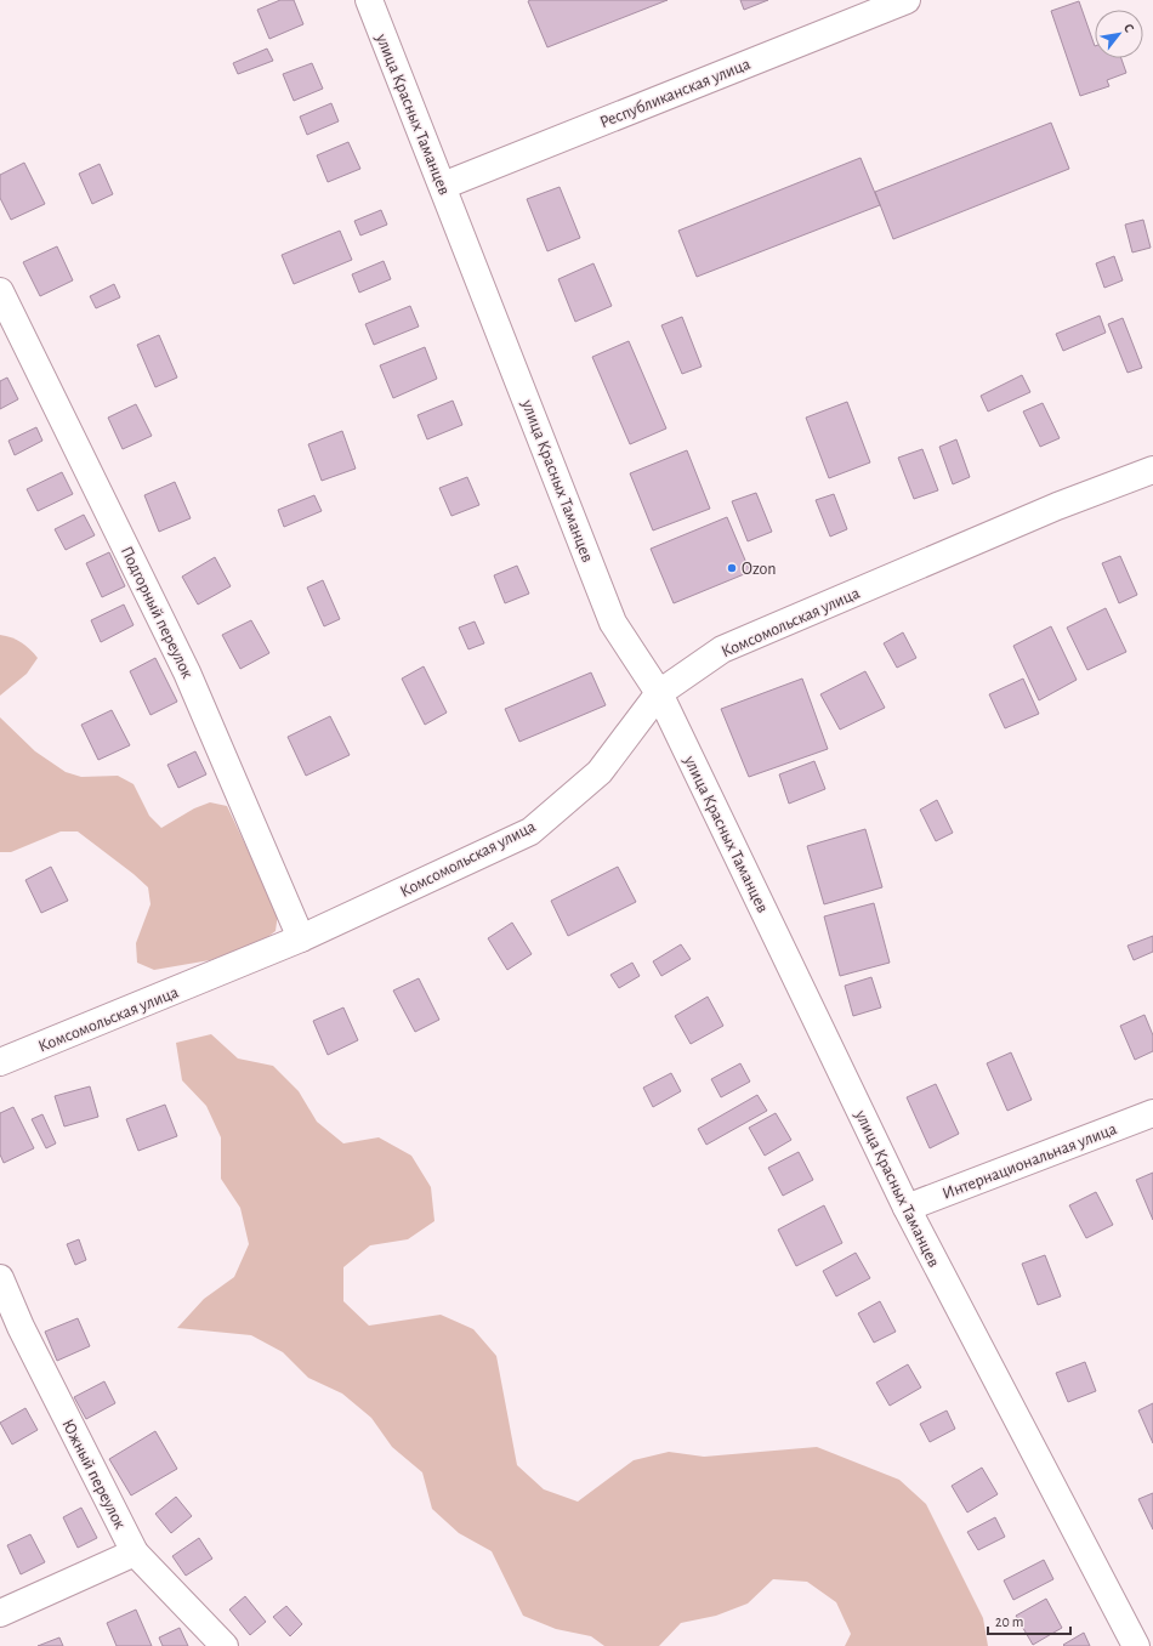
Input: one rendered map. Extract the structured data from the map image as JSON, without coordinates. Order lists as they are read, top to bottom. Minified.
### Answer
{"streets":{"street":["Республиканская улица","улица Красных Таманцев","Подгорный переулок","Комсомольская улица","Интернациональная улица","Южный переулок"]},"crossings":[["Республиканская улица","улица Красных Таманцев"],["улица Красных Таманцев","Комсомольская улица"],["улица Красных Таманцев","Интернациональная улица"],["Подгорный переулок","Комсомольская улица"]],"places":["Ozon"],"scale_bar":"20 m","north":"top right"}
